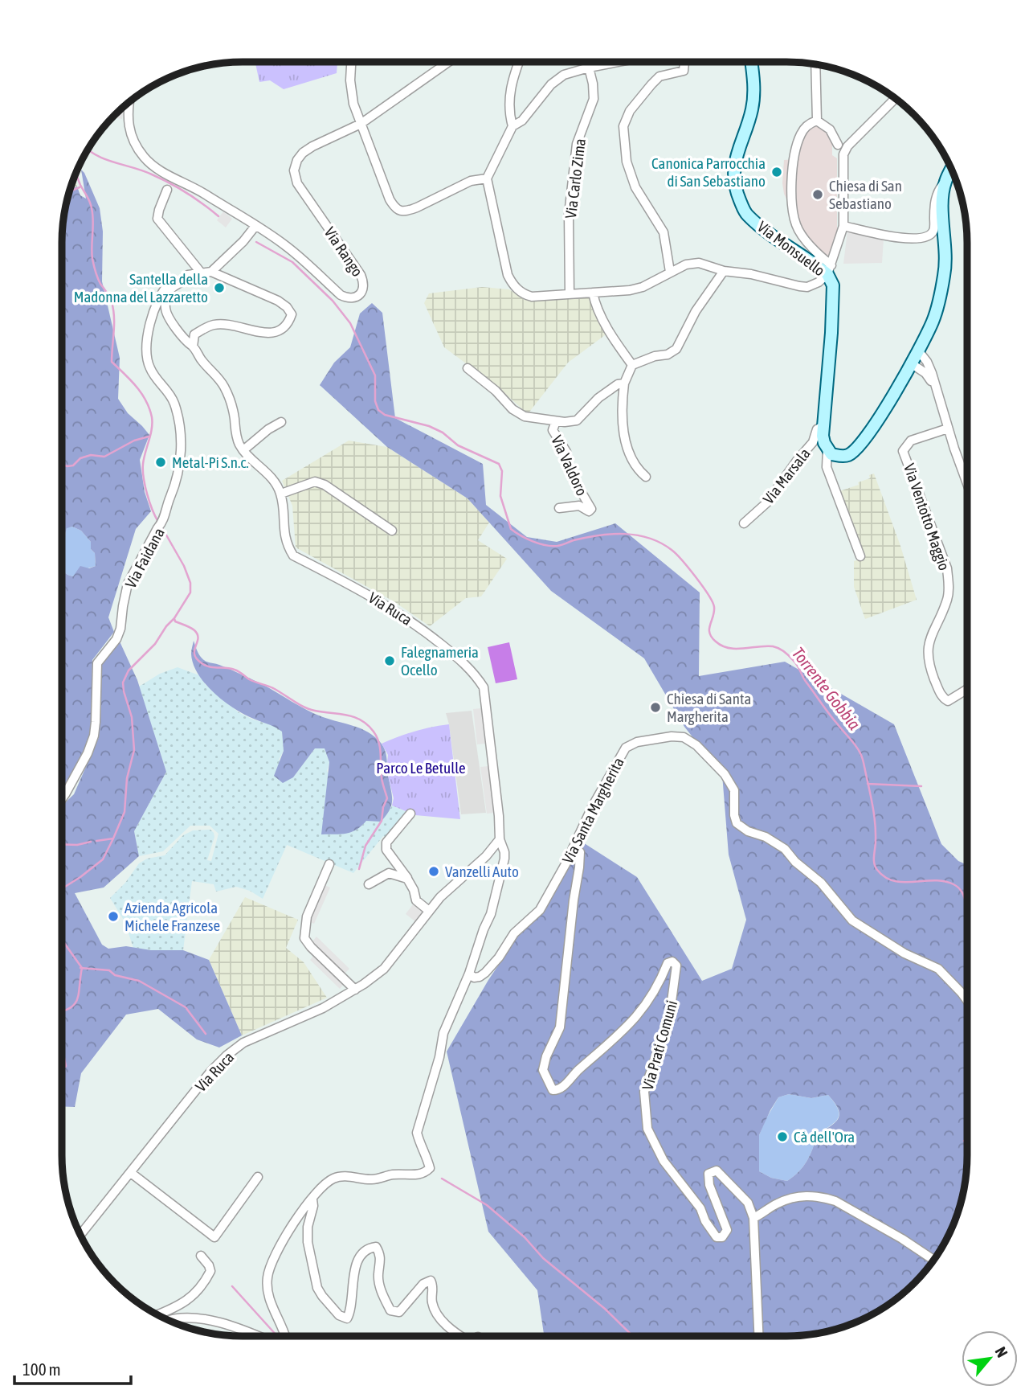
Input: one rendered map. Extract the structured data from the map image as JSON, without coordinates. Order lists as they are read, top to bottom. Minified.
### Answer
{"streets":{"main road":["Via Monsuello"],"street":["Via Carlo Zima","Via Rango","Via Valdoro","Via Marsala","Via Ventotto Maggio","Via Faidana","Via Ruca","Via Santa Margherita","Via Prati Comuni"]},"crossings":[["Via Monsuello","Via Marsala"],["Via Ruca","Via Santa Margherita"],["Via Santa Margherita","Via Prati Comuni"]],"water":["Torrente Gobbia"],"parks":["Parco Le Betulle"],"places":["Canonica Parrocchia di San Sebastiano","Chiesa di San Sebastiano","Santella della Madonna del Lazzaretto","Metal-Pi S.n.c.","Falegnameria Ocello","Chiesa di Santa Margherita","Vanzelli Auto","Azienda Agricola Michele Franzese","Cà dell'Ora"],"scale_bar":"100 m","north":"top right"}
